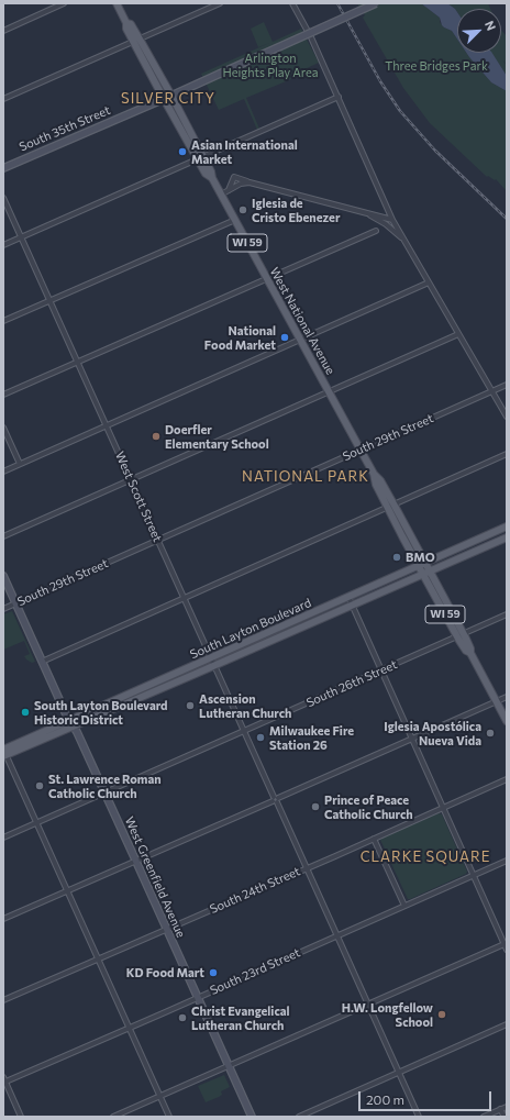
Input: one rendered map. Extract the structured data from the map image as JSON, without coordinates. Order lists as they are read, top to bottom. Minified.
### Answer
{"streets":{"main road":["South 35th Street","WI 59","West National Avenue","South Layton Boulevard","West Greenfield Avenue"],"street":["South 29th Street","West Scott Street","South 26th Street","South 24th Street","South 23rd Street"]},"crossings":[["South 35th Street","West National Avenue"],["West National Avenue","South 29th Street"],["West National Avenue","South Layton Boulevard"],["West National Avenue","South 26th Street"],["South 29th Street","West Scott Street"],["South 29th Street","West Greenfield Avenue"],["West Scott Street","South Layton Boulevard"],["West Scott Street","South 26th Street"],["West Scott Street","South 24th Street"],["West Scott Street","South 23rd Street"],["South Layton Boulevard","West Greenfield Avenue"],["South 26th Street","West Greenfield Avenue"],["West Greenfield Avenue","South 24th Street"],["West Greenfield Avenue","South 23rd Street"]],"districts":["SILVER CITY","NATIONAL PARK","CLARKE SQUARE"],"parks":["Arlington Heights Play Area","Three Bridges Park"],"places":["Asian International Market","Iglesia de Cristo Ebenezer","National Food Market","Doerfler Elementary School","BMO","Ascension Lutheran Church","South Layton Boulevard Historic District","Iglesia Apostólica Nueva Vida","Milwaukee Fire Station 26","St. Lawrence Roman Catholic Church","Prince of Peace Catholic Church","KD Food Mart","H.W. Longfellow School","Christ Evangelical Lutheran Church"],"scale_bar":"200 m","north":"top right"}
